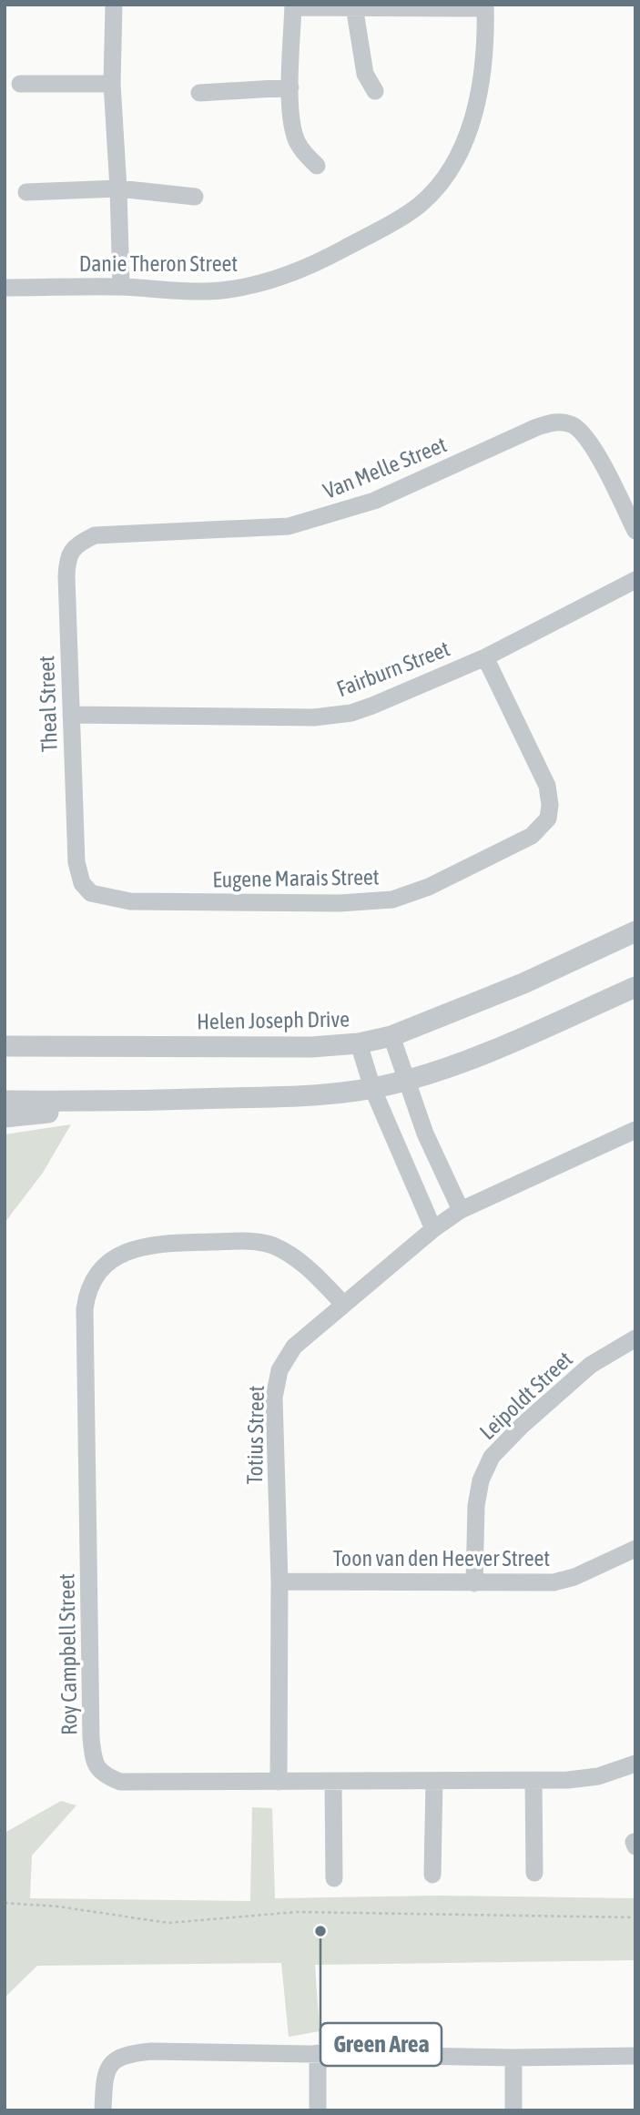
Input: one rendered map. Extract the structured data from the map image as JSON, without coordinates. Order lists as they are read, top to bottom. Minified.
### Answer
{"streets":{"street":["Danie Theron Street","Van Melle Street","Fairburn Street","Theal Street","Eugene Marais Street","Helen Joseph Drive","Leipoldt Street","Totius Street","Toon van den Heever Street","Roy Campbell Street"]},"crossings":[["Van Melle Street","Theal Street"],["Fairburn Street","Theal Street"],["Fairburn Street","Eugene Marais Street"],["Theal Street","Eugene Marais Street"],["Leipoldt Street","Toon van den Heever Street"],["Totius Street","Toon van den Heever Street"],["Totius Street","Roy Campbell Street"]],"places":["Green Area"]}
